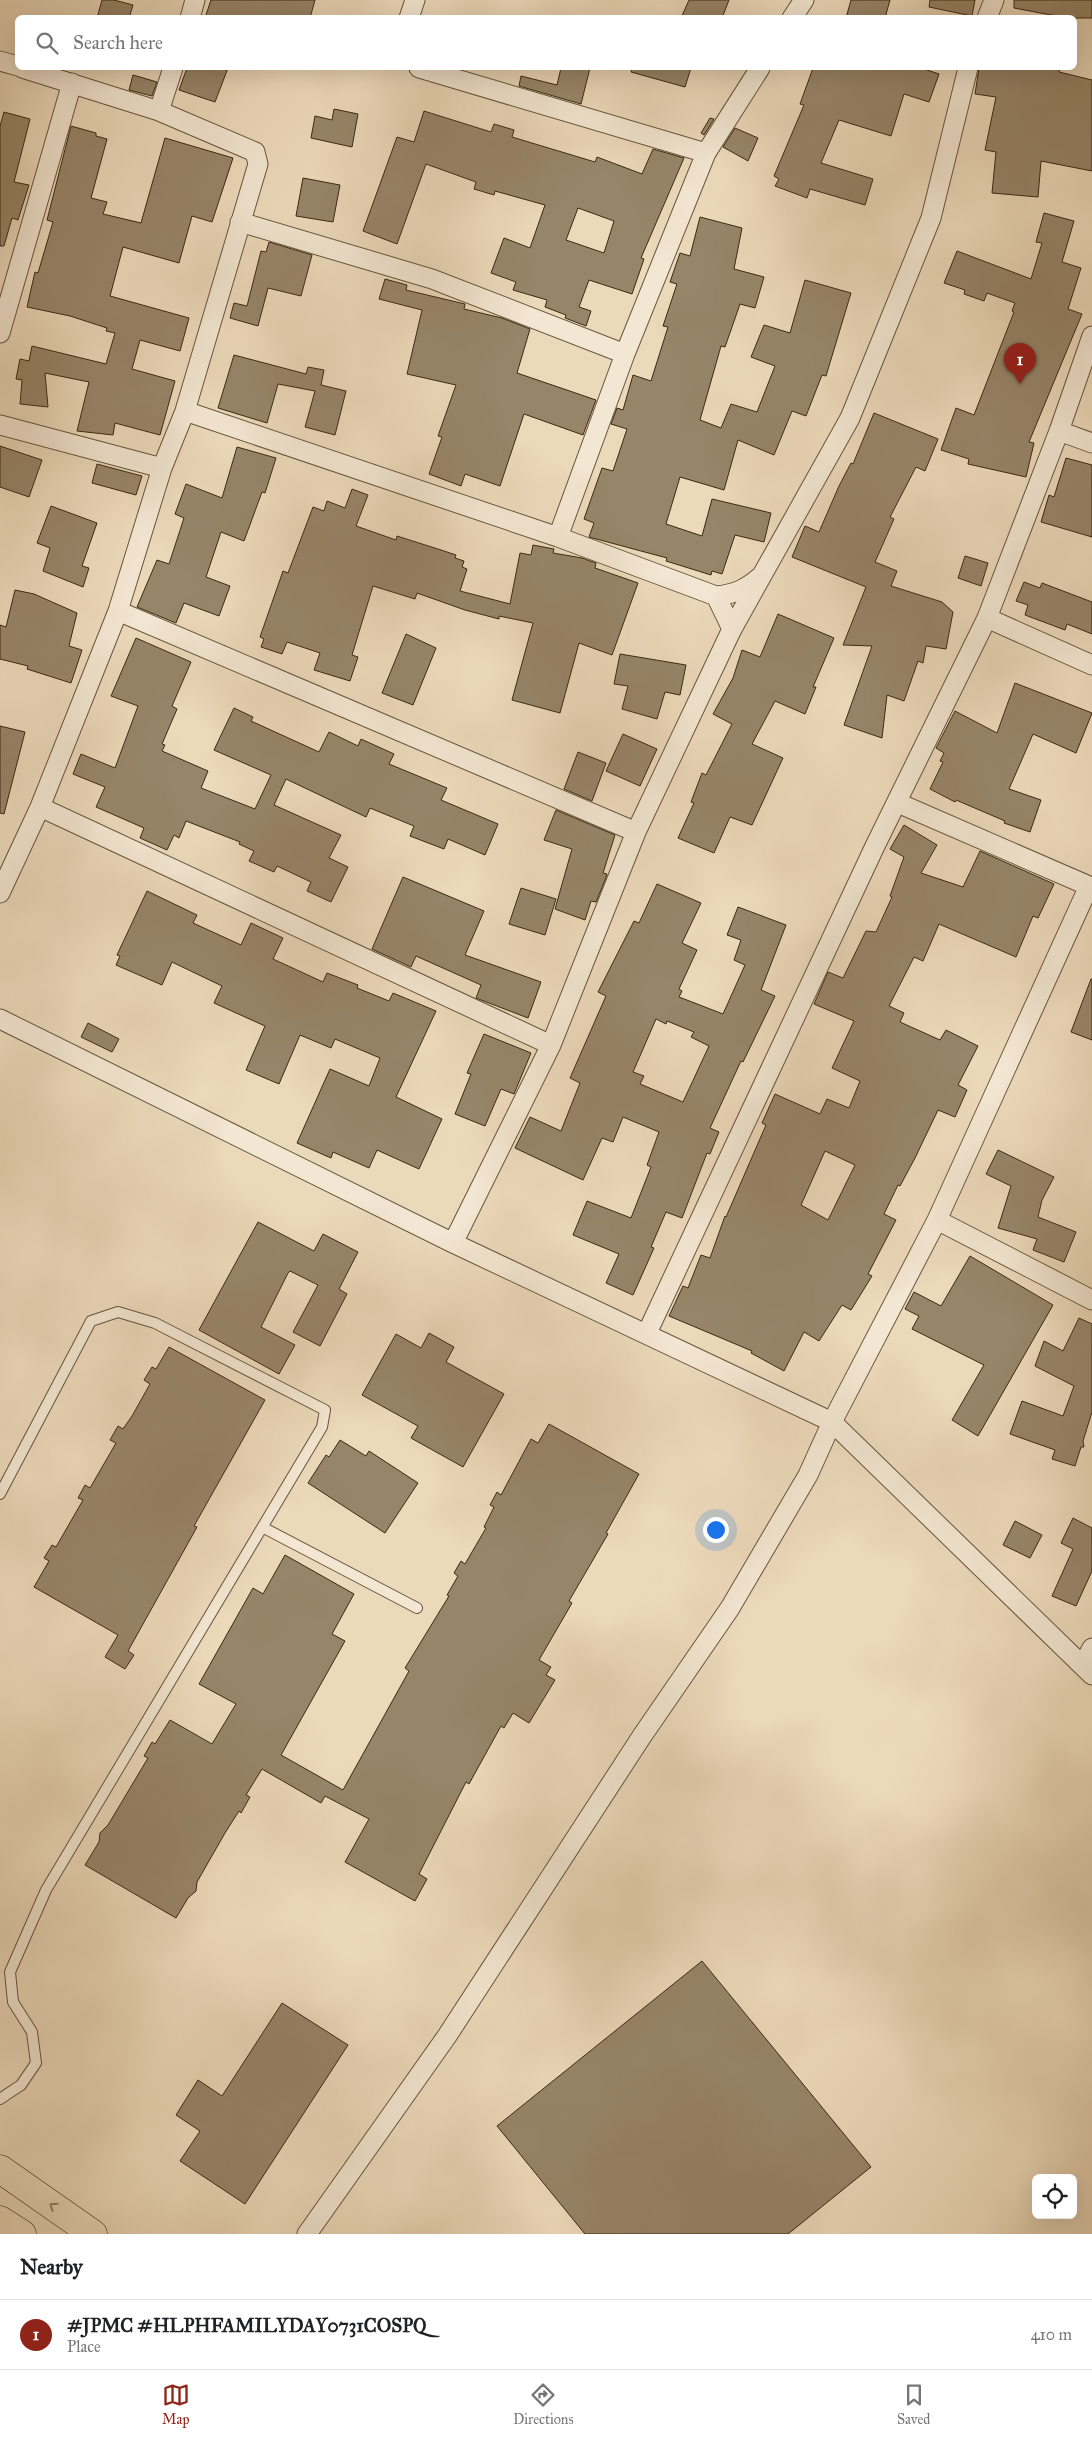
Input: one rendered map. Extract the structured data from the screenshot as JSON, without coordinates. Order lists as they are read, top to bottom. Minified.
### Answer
{"page":{"search":"Search here","pins":"1","heading":"Nearby","list":[{"mark":"1","name":"#JPMC #HLPHFAMILYDAY0731COSPQ","note":"Place","value":"410 m"}],"nav":["Map","Directions","Saved"]}}
